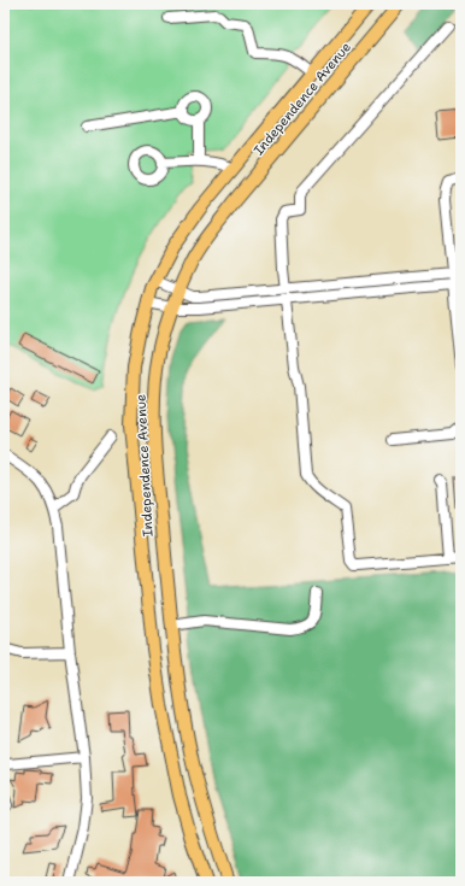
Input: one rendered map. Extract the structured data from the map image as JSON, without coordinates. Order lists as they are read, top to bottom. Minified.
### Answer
{"streets":{"main road":["Independence Avenue"]}}
